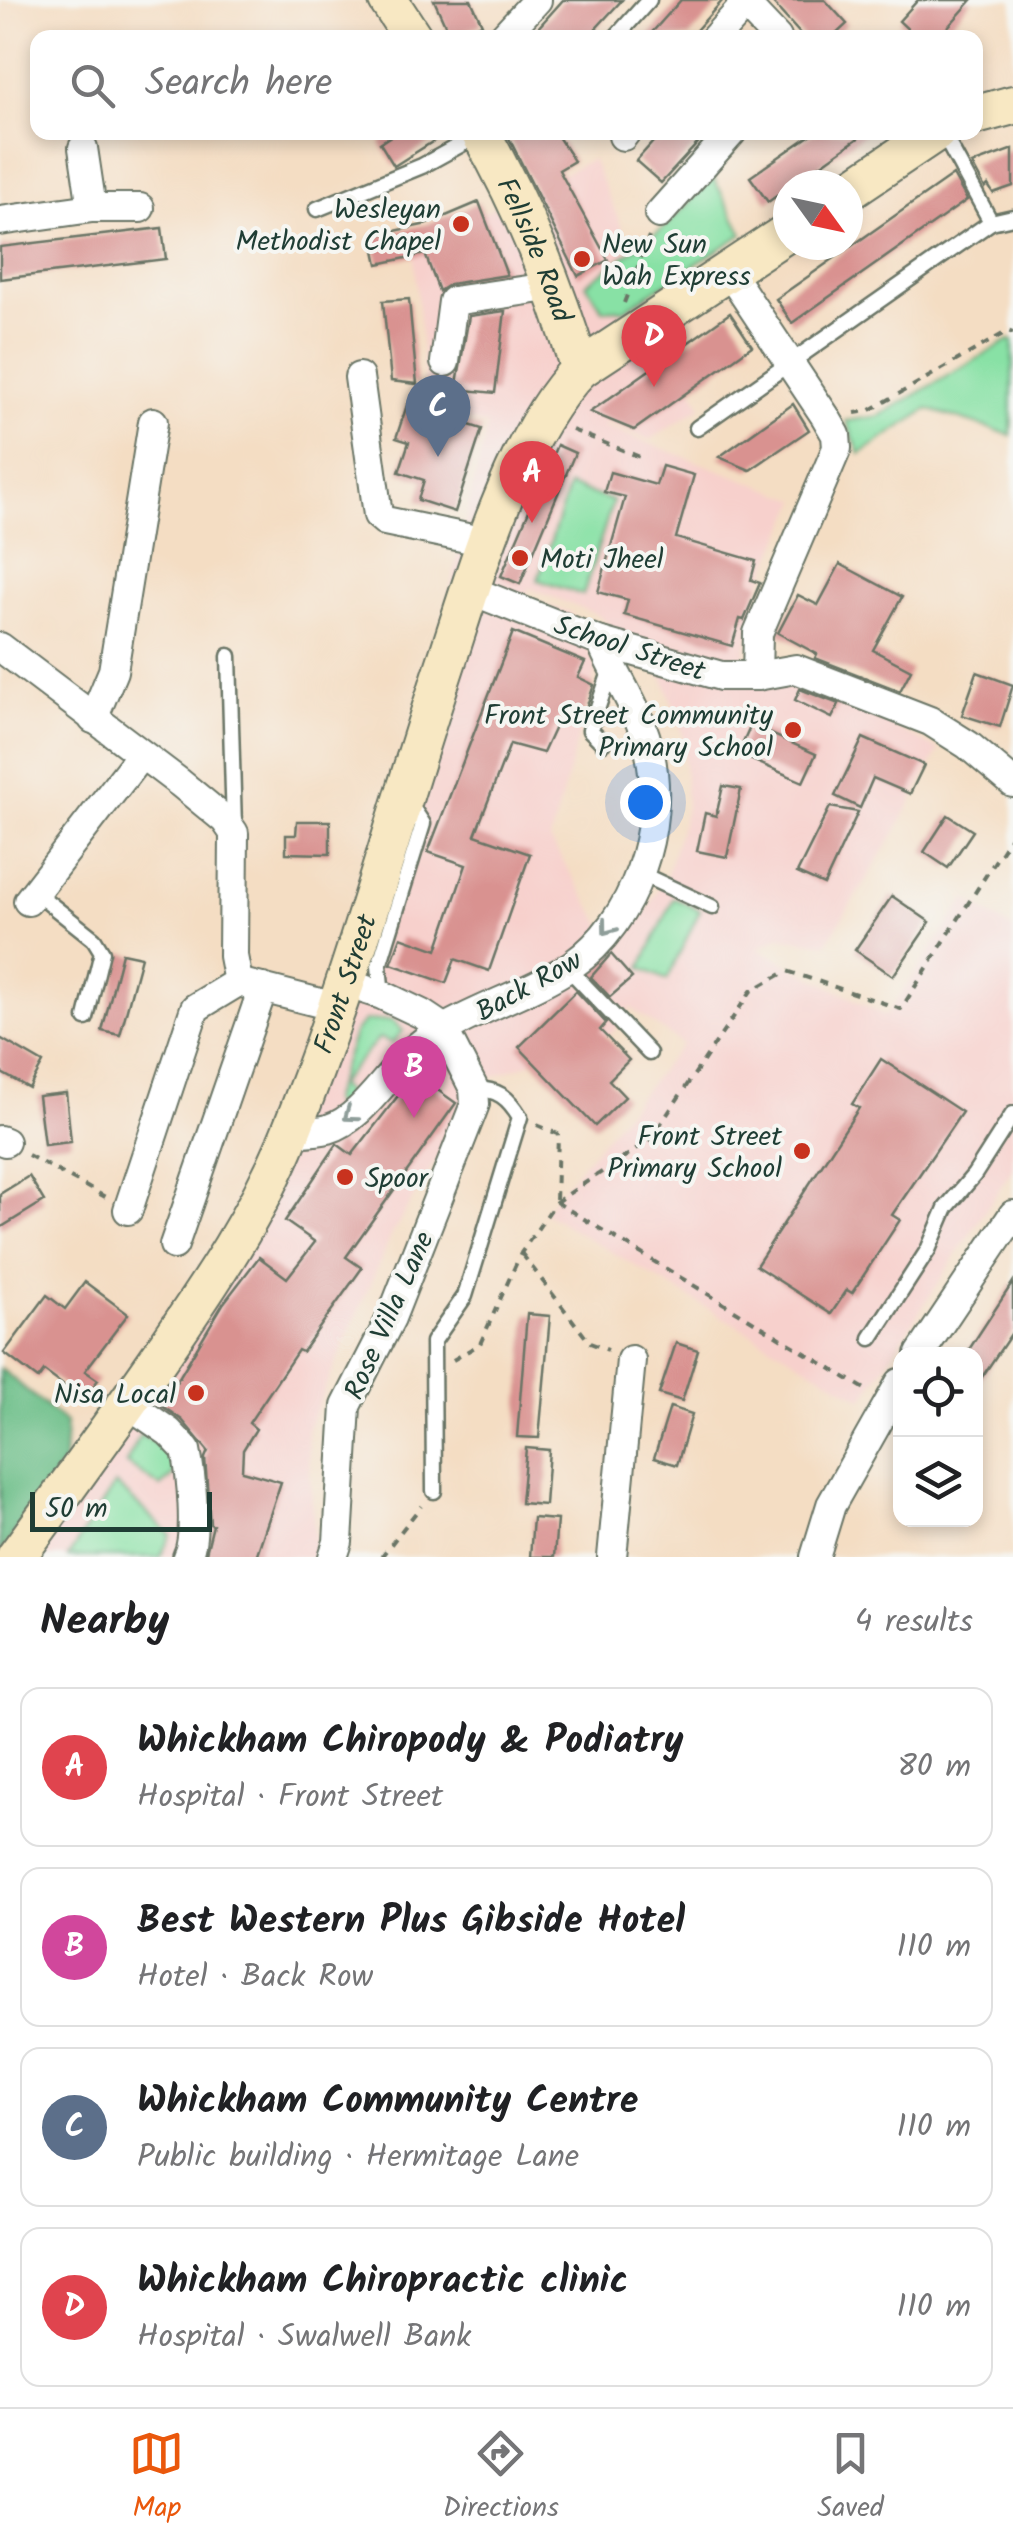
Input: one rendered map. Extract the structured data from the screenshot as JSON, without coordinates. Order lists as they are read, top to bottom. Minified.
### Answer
{"streets":{"main road":["Fellside Road","Front Street"],"street":["School Street","Back Row","Rose Villa Lane"]},"crossings":[["Fellside Road","Front Street"],["School Street","Front Street"],["School Street","Back Row"],["Front Street","Back Row"]],"one_way":["Back Row"],"places":["Wesleyan Methodist Chapel","New Sun Wah Express","Moti Jheel","Front Street Community Primary School","Front Street Primary School","Spoor","Nisa Local"],"scale_bar":"50 m","north":"bottom right","page":{"search":"Search here","pins":["D","C","A","B"],"scale":"50 m","heading":["Nearby","4 results"],"list":[{"mark":"A","name":"Whickham Chiropody & Podiatry","note":"Hospital · Front Street","value":"80 m"},{"mark":"B","name":"Best Western Plus Gibside Hotel","note":"Hotel · Back Row","value":"110 m"},{"mark":"C","name":"Whickham Community Centre","note":"Public building · Hermitage Lane","value":"110 m"},{"mark":"D","name":"Whickham Chiropractic clinic","note":"Hospital · Swalwell Bank","value":"110 m"}],"nav":["Map","Directions","Saved"]}}
